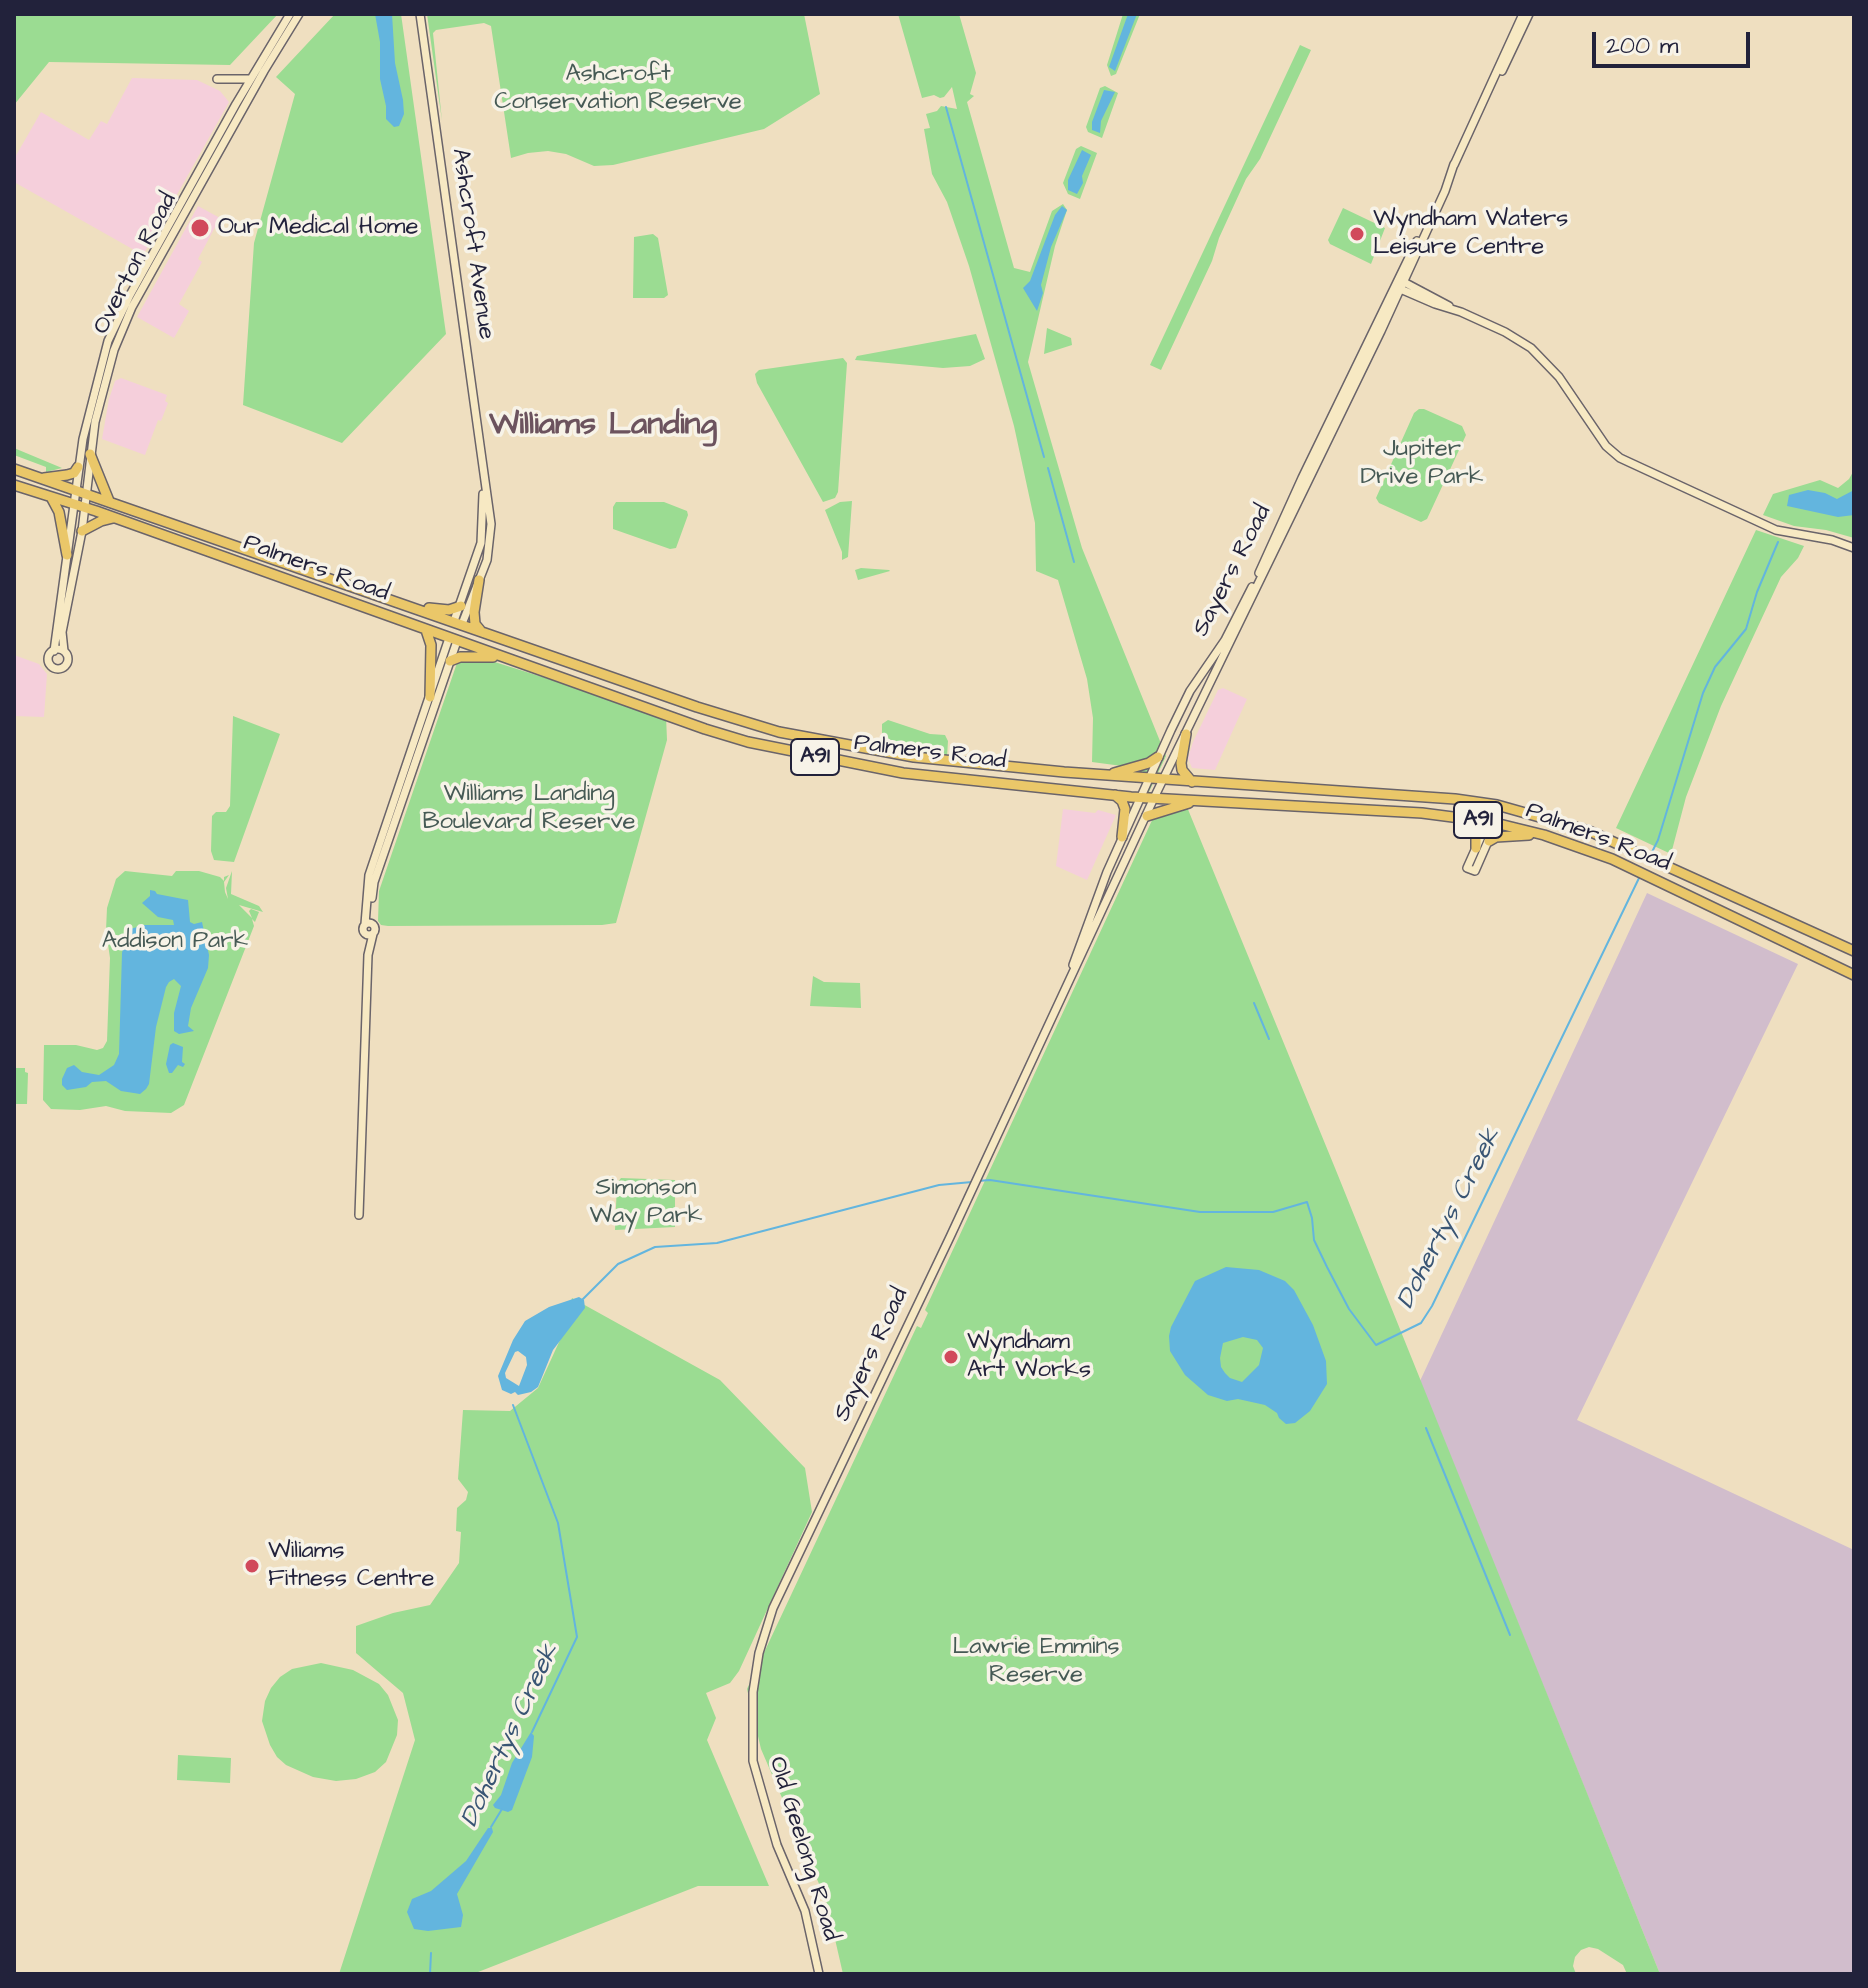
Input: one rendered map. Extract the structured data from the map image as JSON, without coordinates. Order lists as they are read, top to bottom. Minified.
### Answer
{"streets":{"highway":["Palmers Road","A91"],"main road":["Ashcroft Avenue","Overton Road","Sayers Road","Old Geelong Road"]},"crossings":[["Ashcroft Avenue","Palmers Road"],["Overton Road","Palmers Road"],["Palmers Road","Sayers Road"],["Sayers Road","Old Geelong Road"]],"districts":["Williams Landing"],"water":["Dohertys Creek"],"parks":["Ashcroft Conservation Reserve","Jupiter Drive Park","Williams Landing Boulevard Reserve","Addison Park","Simonson Way Park","Lawrie Emmins Reserve"],"places":["Our Medical Home","Wyndham Waters Leisure Centre","Wyndham Art Works","Wiliams Fitness Centre"],"scale_bar":"200 m"}
